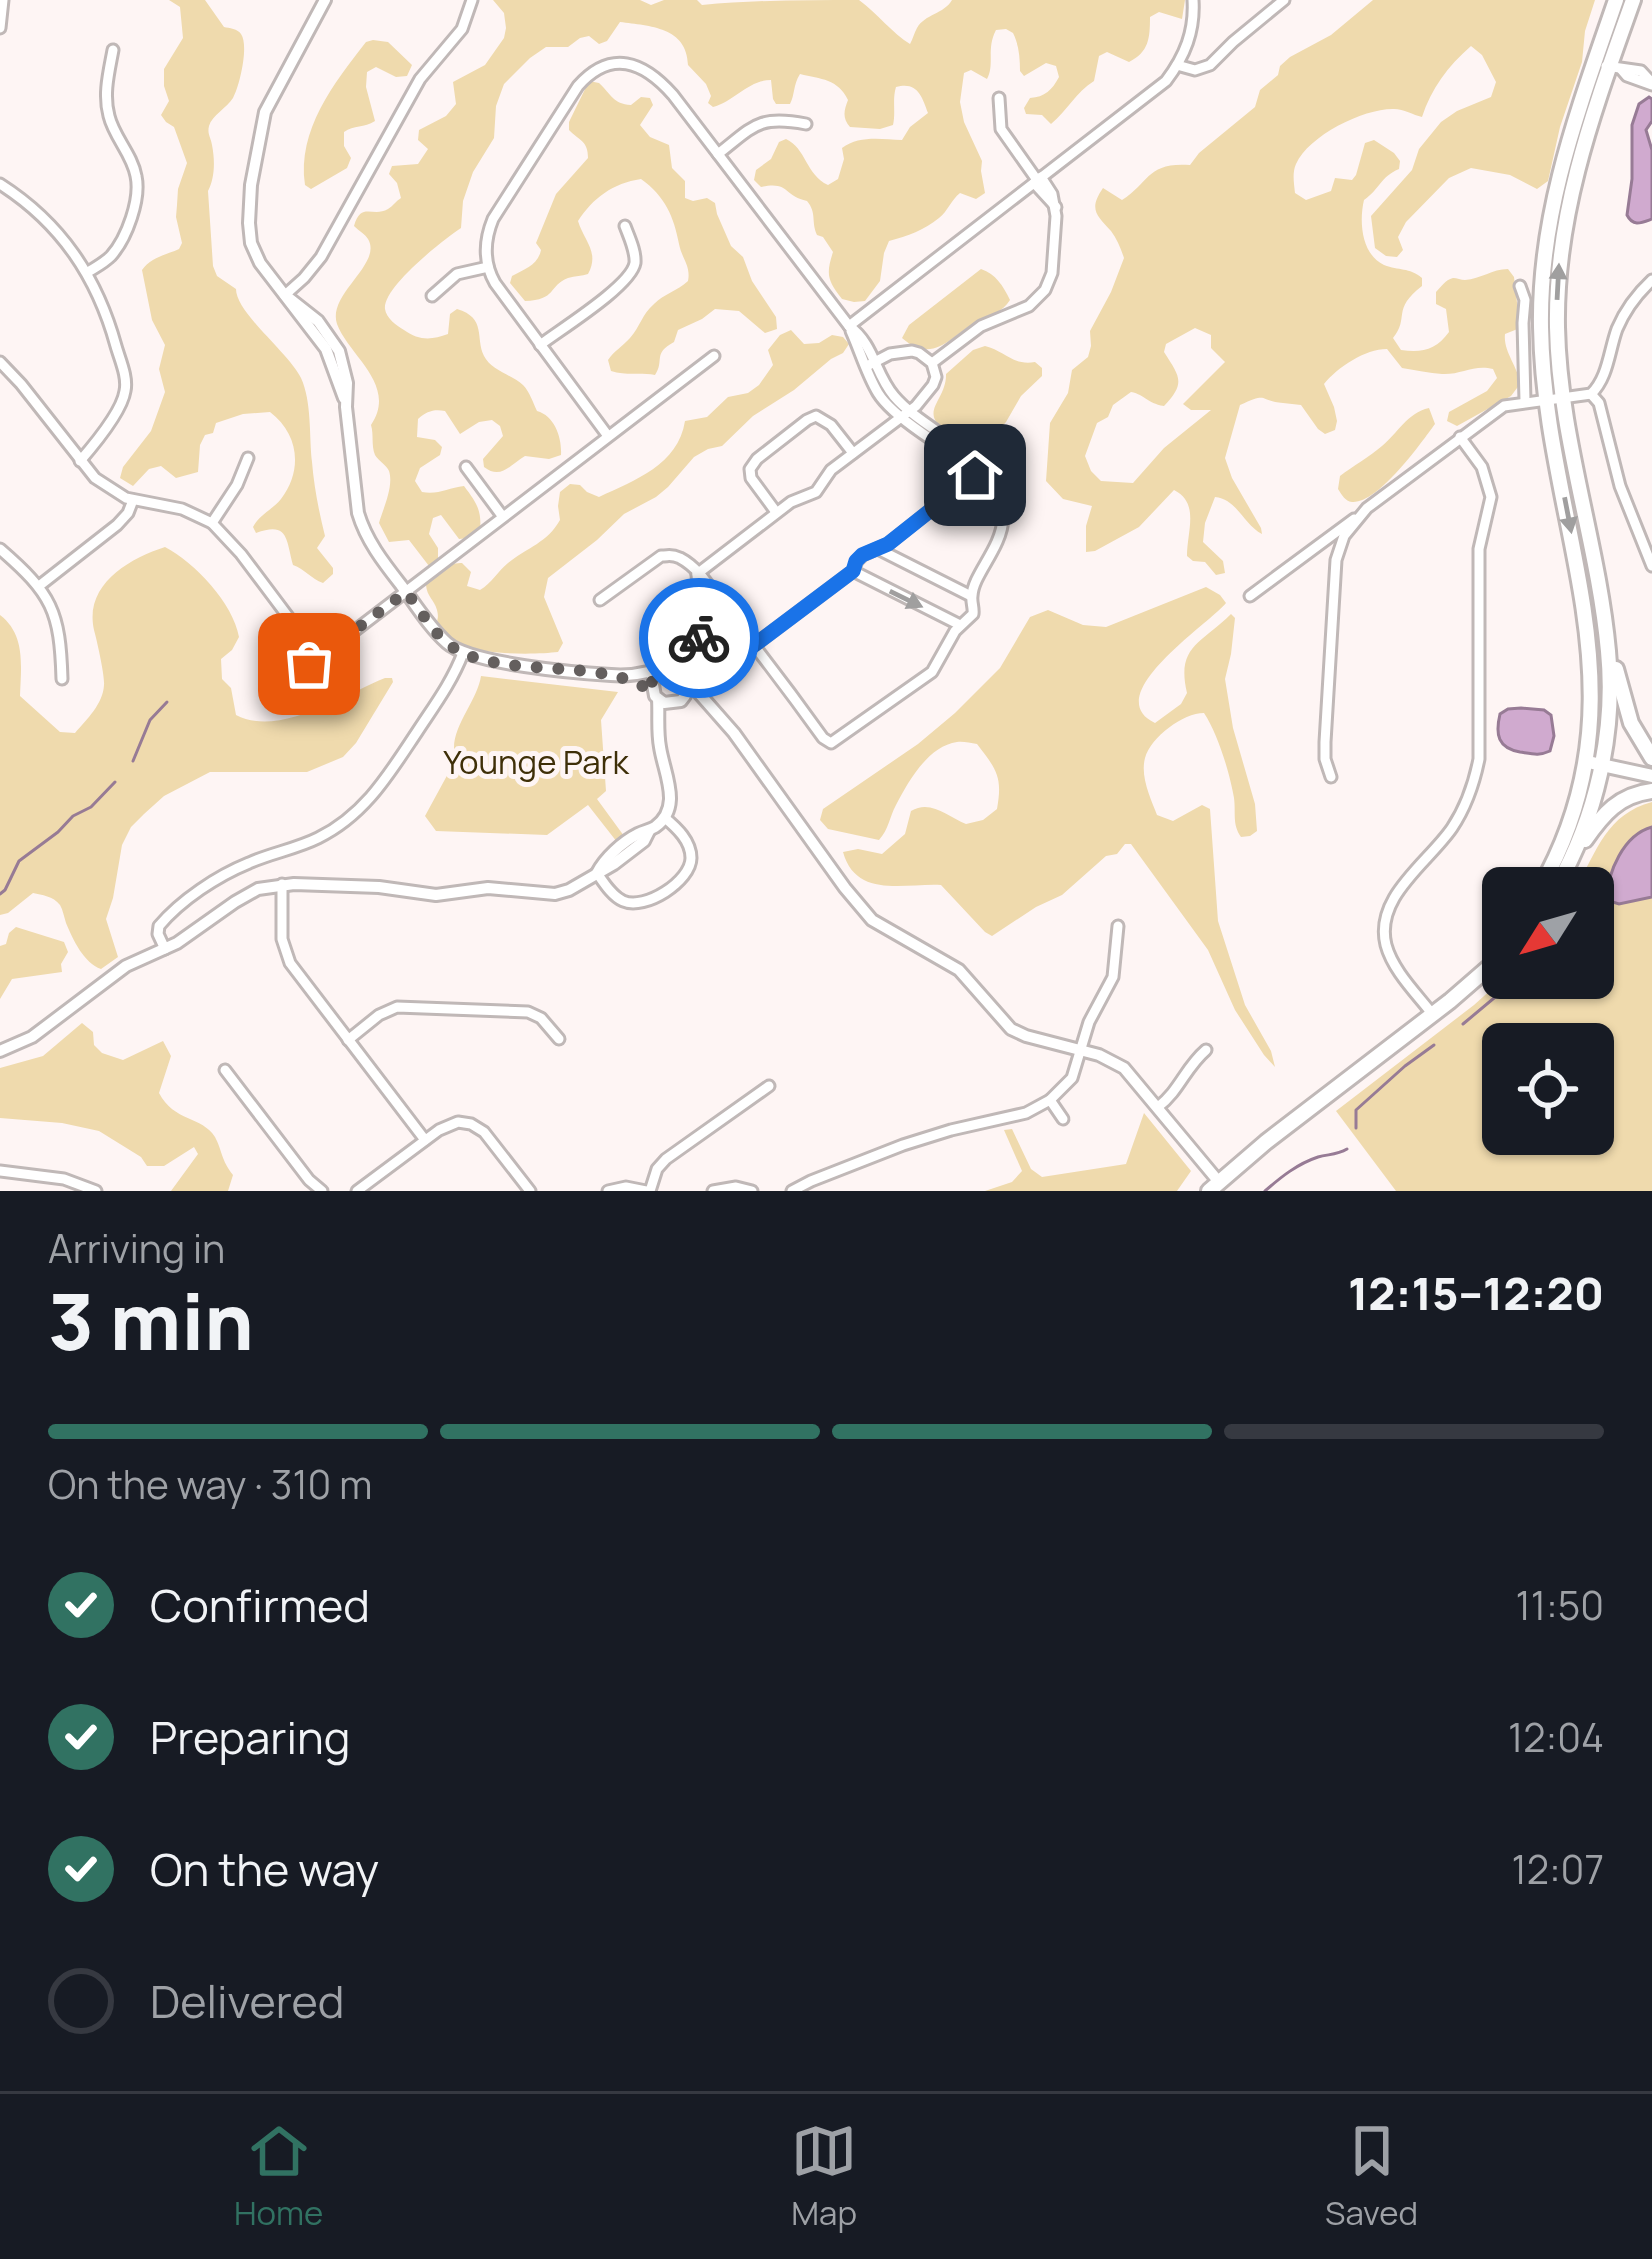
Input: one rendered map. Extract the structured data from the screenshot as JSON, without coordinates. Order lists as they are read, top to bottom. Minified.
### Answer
{"parks":["Younge Park"],"north":"bottom left","page":{"heading":["3 min","Arriving in","12:15–12:20"],"bar":"On the way · 310 m","list":[["Confirmed","11:50"],["Preparing","12:04"],["On the way","12:07"],"Delivered"],"tabs":["Home","Map","Saved"]}}
